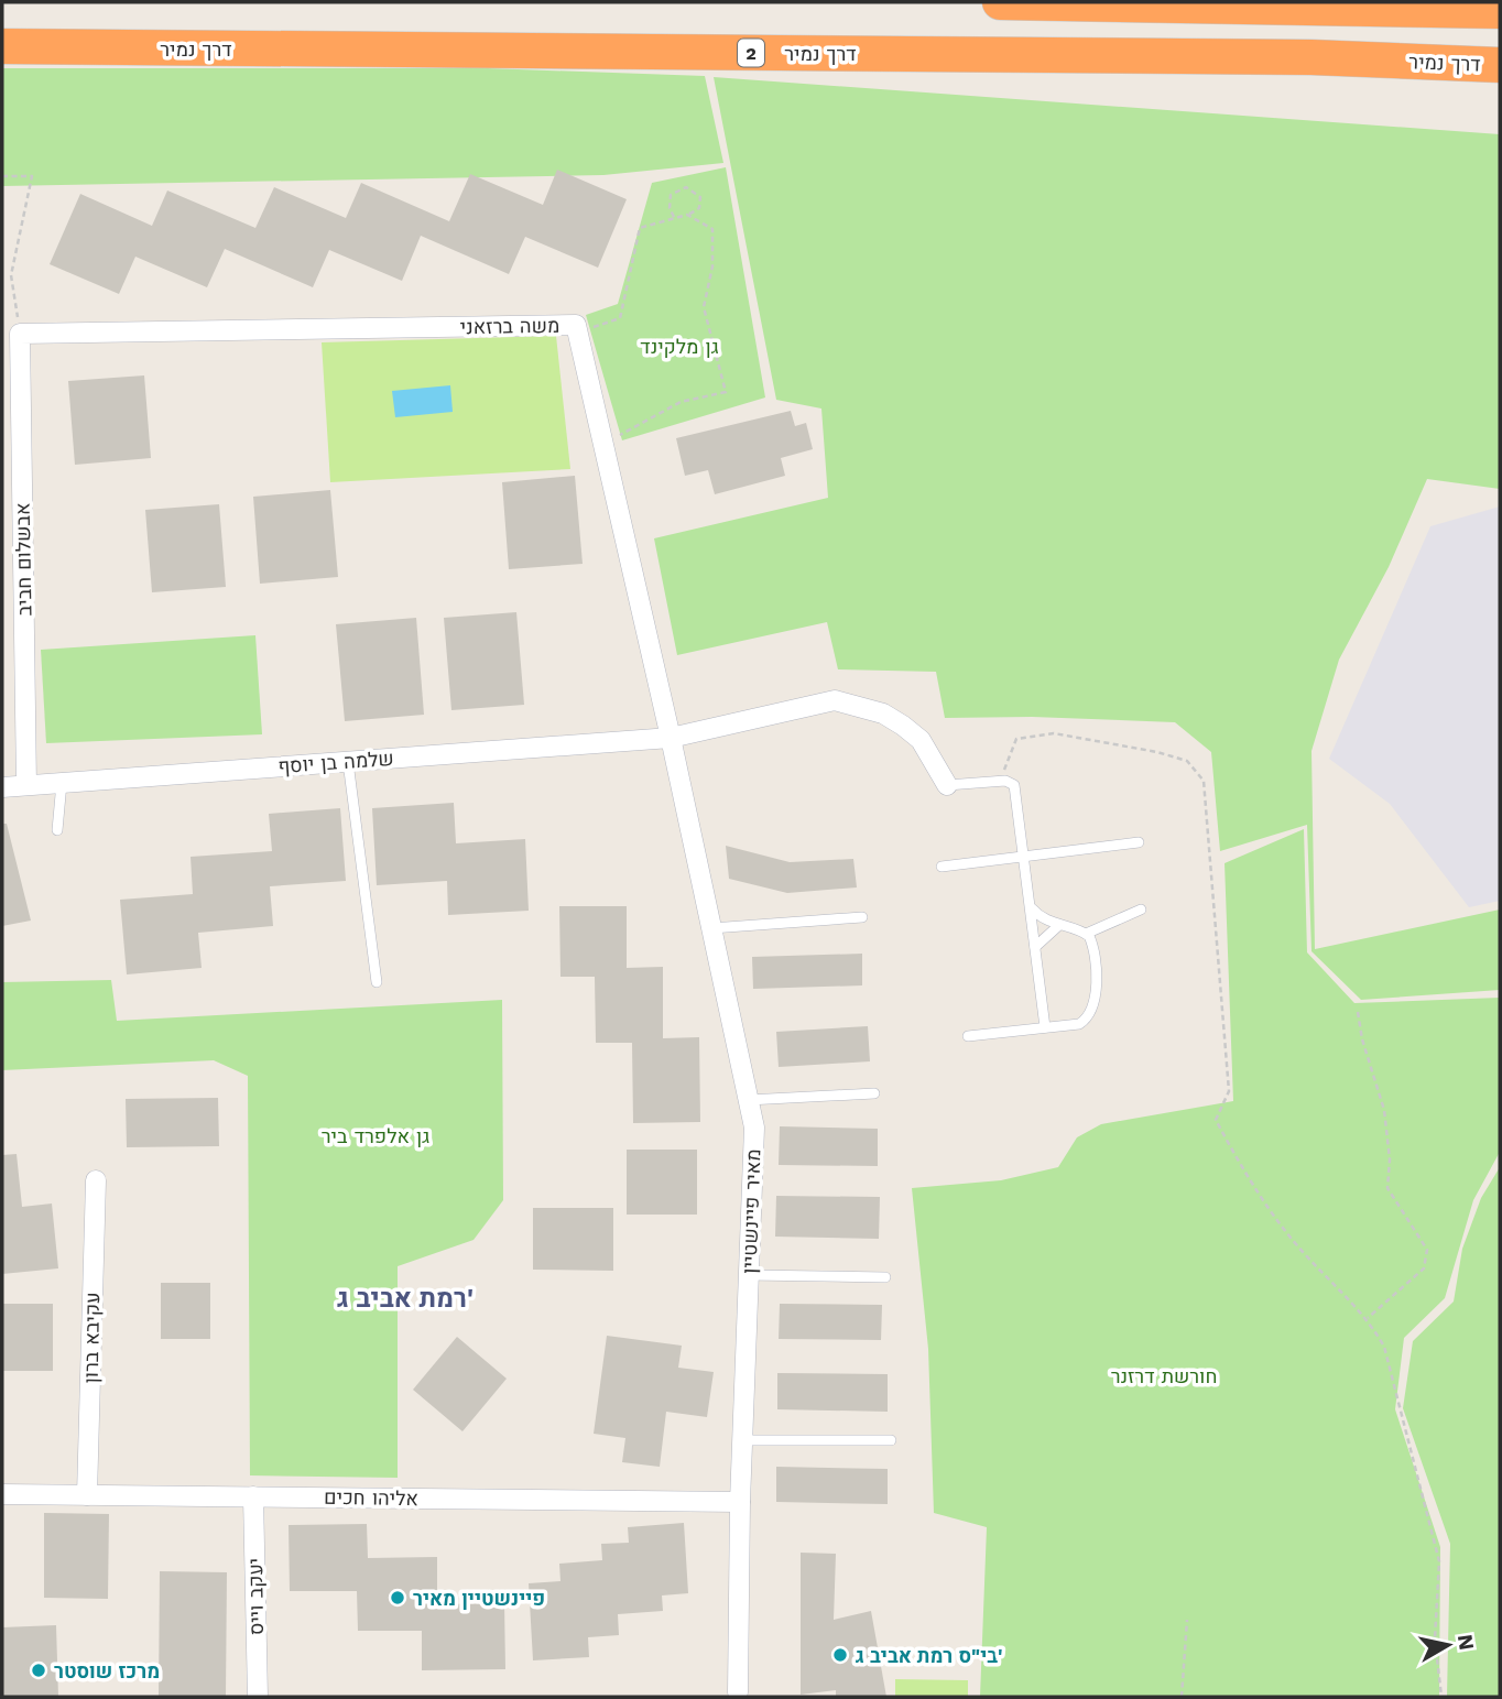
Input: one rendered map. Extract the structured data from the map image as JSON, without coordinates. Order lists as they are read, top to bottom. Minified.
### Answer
{"streets":{"highway":["דרך נמיר","2"],"street":["משה ברזאני","אבשלום חביב","שלמה בן יוסף","מאיר פיינשטיין","עקיבא ברון","אליהו חכים","יעקב וייס"]},"crossings":[["משה ברזאני","אבשלום חביב"],["משה ברזאני","שלמה בן יוסף"],["משה ברזאני","מאיר פיינשטיין"],["אבשלום חביב","שלמה בן יוסף"],["שלמה בן יוסף","מאיר פיינשטיין"],["מאיר פיינשטיין","אליהו חכים"],["עקיבא ברון","אליהו חכים"],["אליהו חכים","יעקב וייס"]],"districts":["רמת אביב ג'"],"parks":["גן מלקינד","גן אלפרד ביר","חורשת דרזנר"],"places":["פיינשטיין מאיר","בי\"ס רמת אביב ג'","מרכז שוסטר"],"north":"right"}
